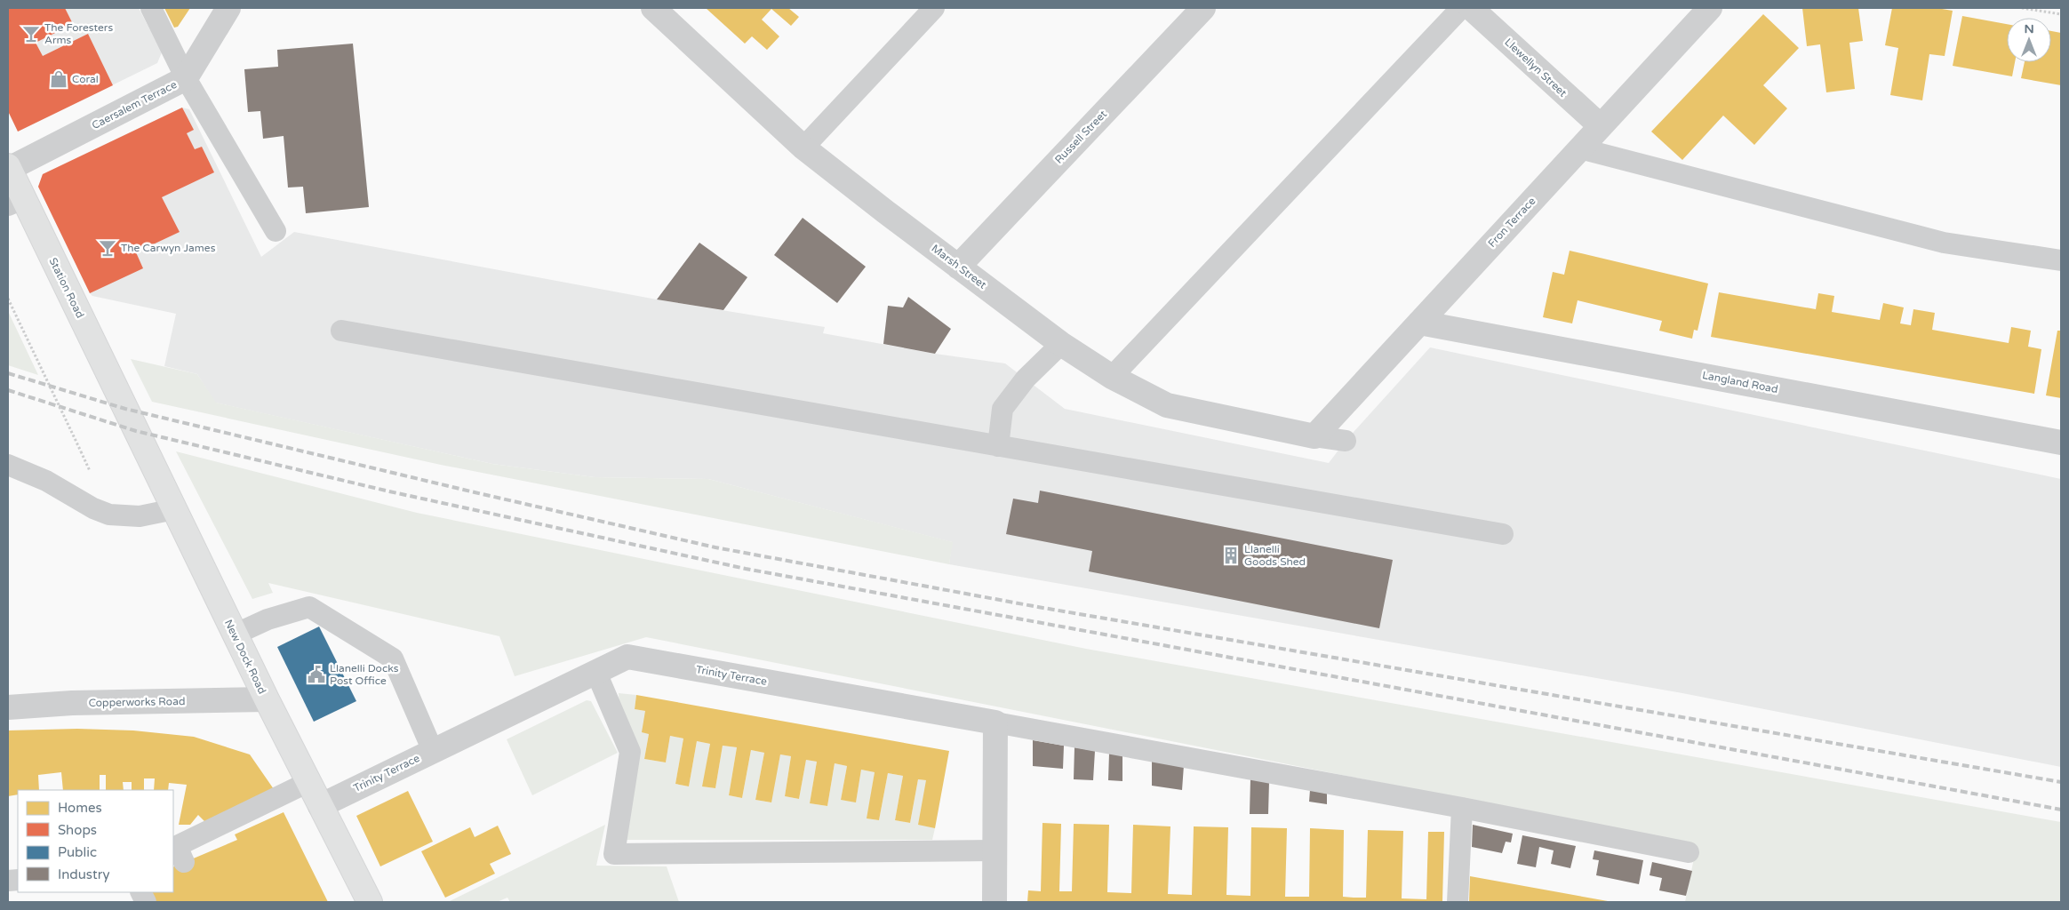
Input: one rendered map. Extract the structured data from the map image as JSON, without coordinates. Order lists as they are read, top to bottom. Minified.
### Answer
{"streets":{"main road":["Station Road","New Dock Road"],"street":["Llewellyn Street","Caersalem Terrace","Russell Street","Fron Terrace","Marsh Street","Langland Road","Trinity Terrace","Copperworks Road"]},"crossings":[["Llewellyn Street","Fron Terrace"],["Caersalem Terrace","Station Road"],["Russell Street","Marsh Street"],["Fron Terrace","Marsh Street"],["Fron Terrace","Langland Road"],["Station Road","New Dock Road"],["New Dock Road","Trinity Terrace"],["New Dock Road","Copperworks Road"]],"places":{"bar":["The Foresters Arms","The Carwyn James"],"shop":["Coral"],"building":["Llanelli Goods Shed"],"public building":["Llanelli Docks Post Office"]},"legend":["Homes","Shops","Public","Industry"],"north":"top"}
